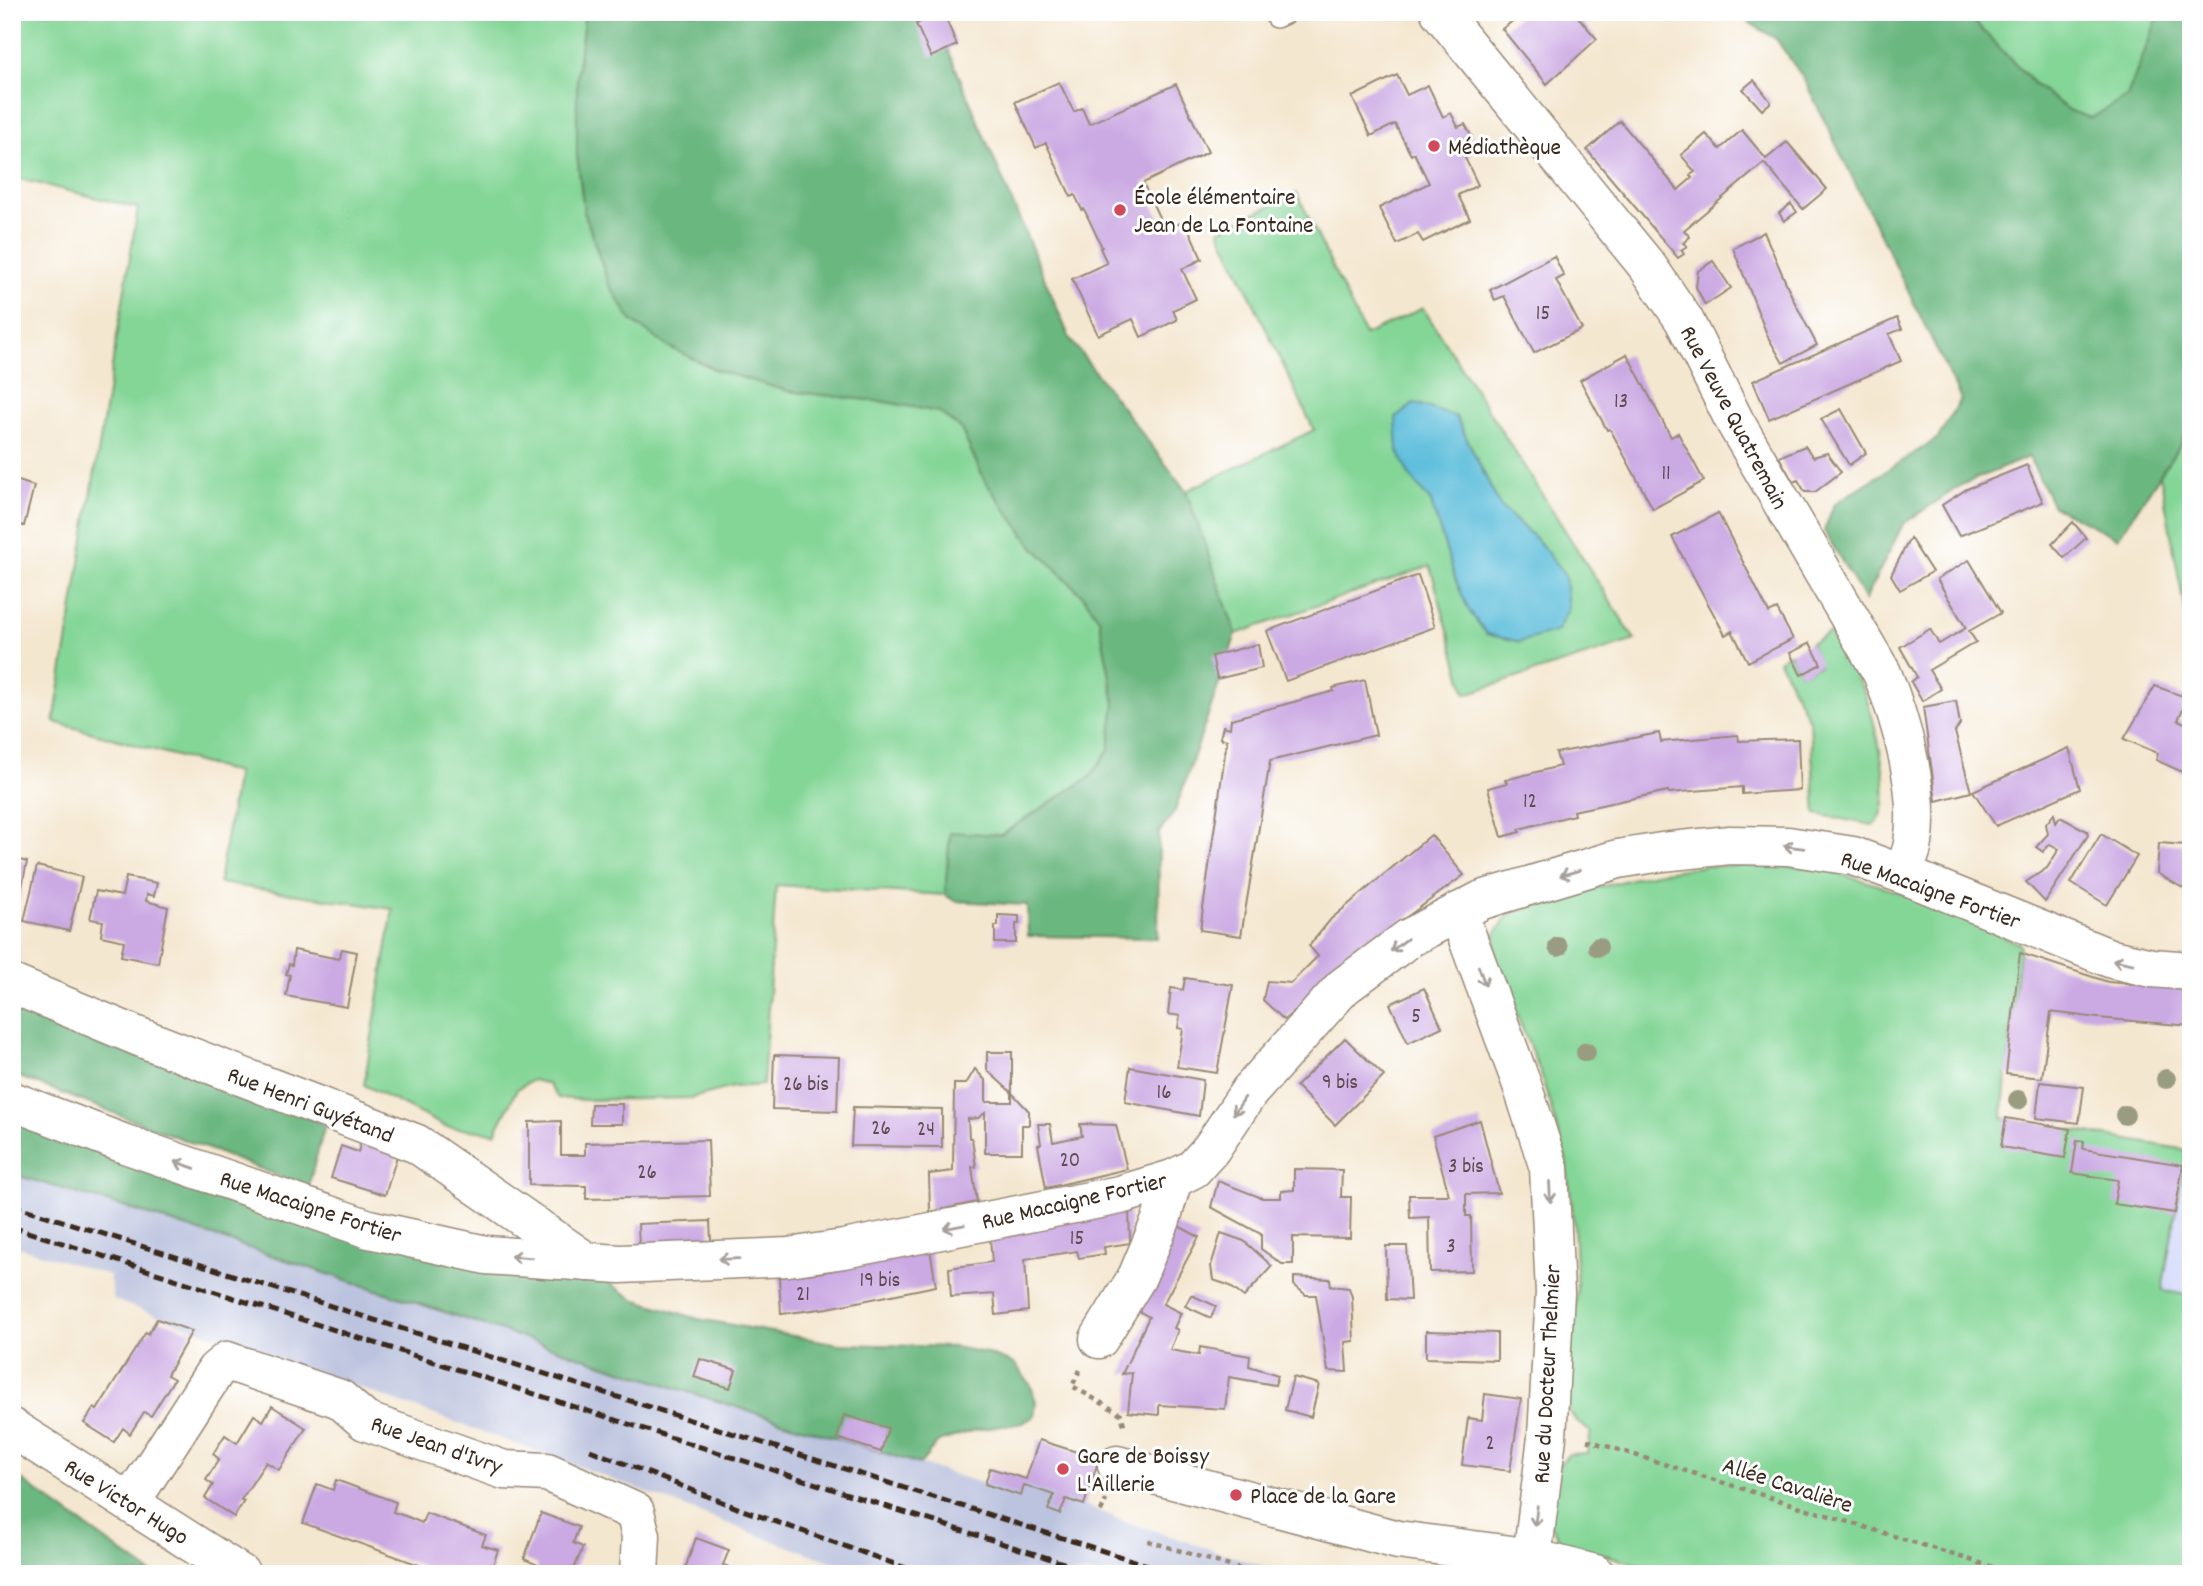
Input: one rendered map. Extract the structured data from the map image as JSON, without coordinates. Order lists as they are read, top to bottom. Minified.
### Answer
{"streets":{"street":["Rue Veuve Quatremain","Rue Macaigne Fortier","Rue Henri Guyétand","Rue du Docteur Thelmier","Rue Jean d'Ivry","Rue Victor Hugo"],"path":["Allée Cavalière"]},"crossings":[["Rue Veuve Quatremain","Rue Macaigne Fortier"],["Rue Macaigne Fortier","Rue Henri Guyétand"],["Rue Macaigne Fortier","Rue du Docteur Thelmier"],["Rue du Docteur Thelmier","Allée Cavalière"],["Rue Jean d'Ivry","Rue Victor Hugo"]],"one_way":["Rue Macaigne Fortier","Rue du Docteur Thelmier"],"places":["Médiathèque","École élémentaire Jean de La Fontaine","Gare de Boissy L'Aillerie","Place de la Gare"],"house_numbers":["15","13","11","12","5","9 bis","26 bis","16","26","24","20","3 bis","26","15","3","19 bis","21","2"]}
